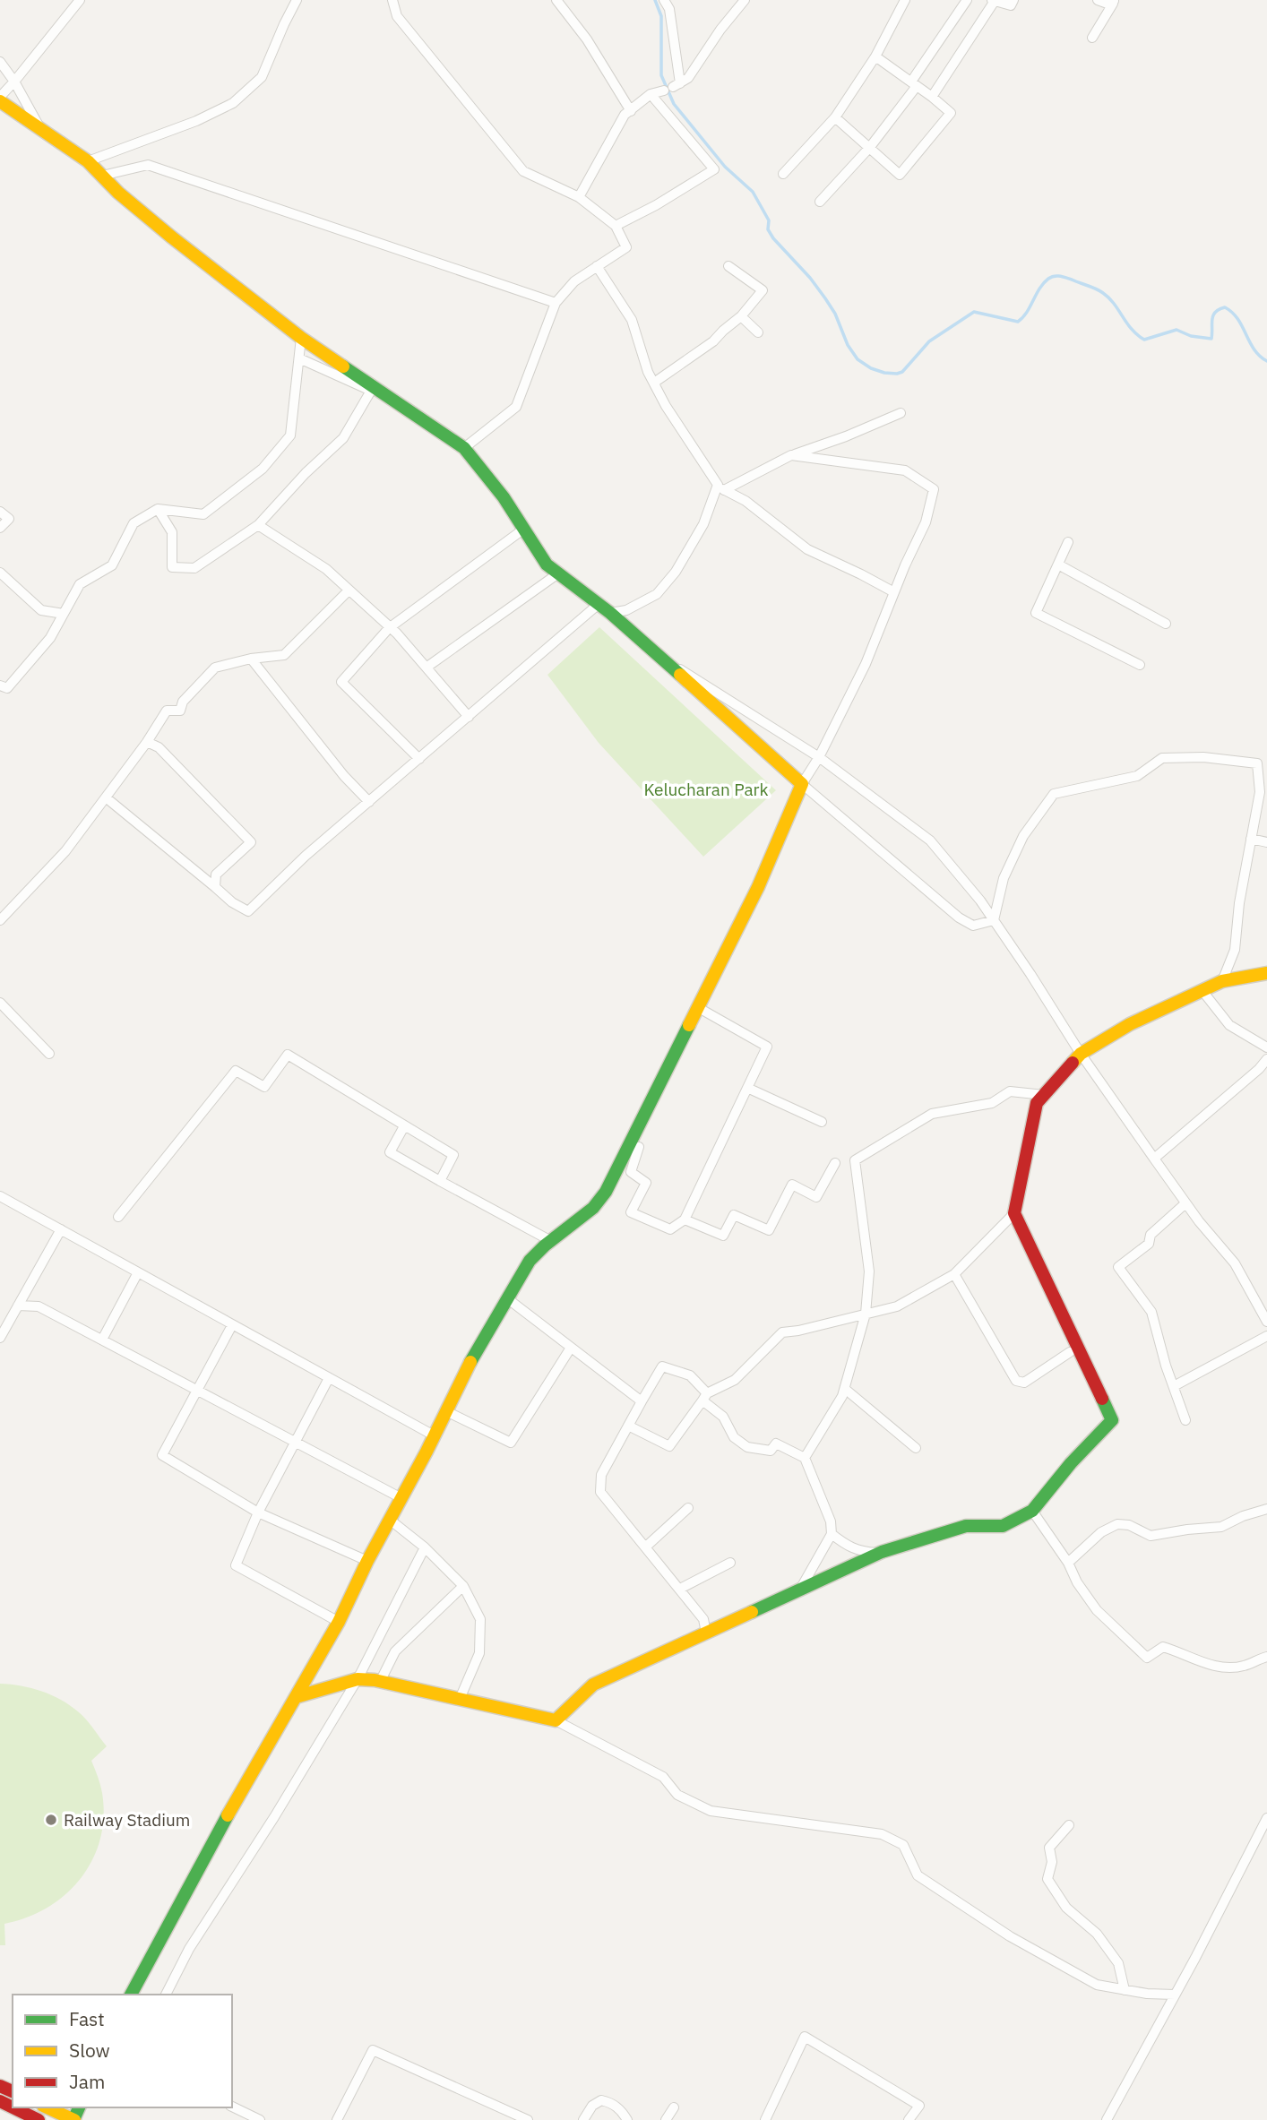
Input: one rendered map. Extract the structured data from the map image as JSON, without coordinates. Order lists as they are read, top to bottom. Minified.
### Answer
{"parks":["Kelucharan Park"],"places":["Railway Stadium"],"legend":["Fast","Slow","Jam"]}
